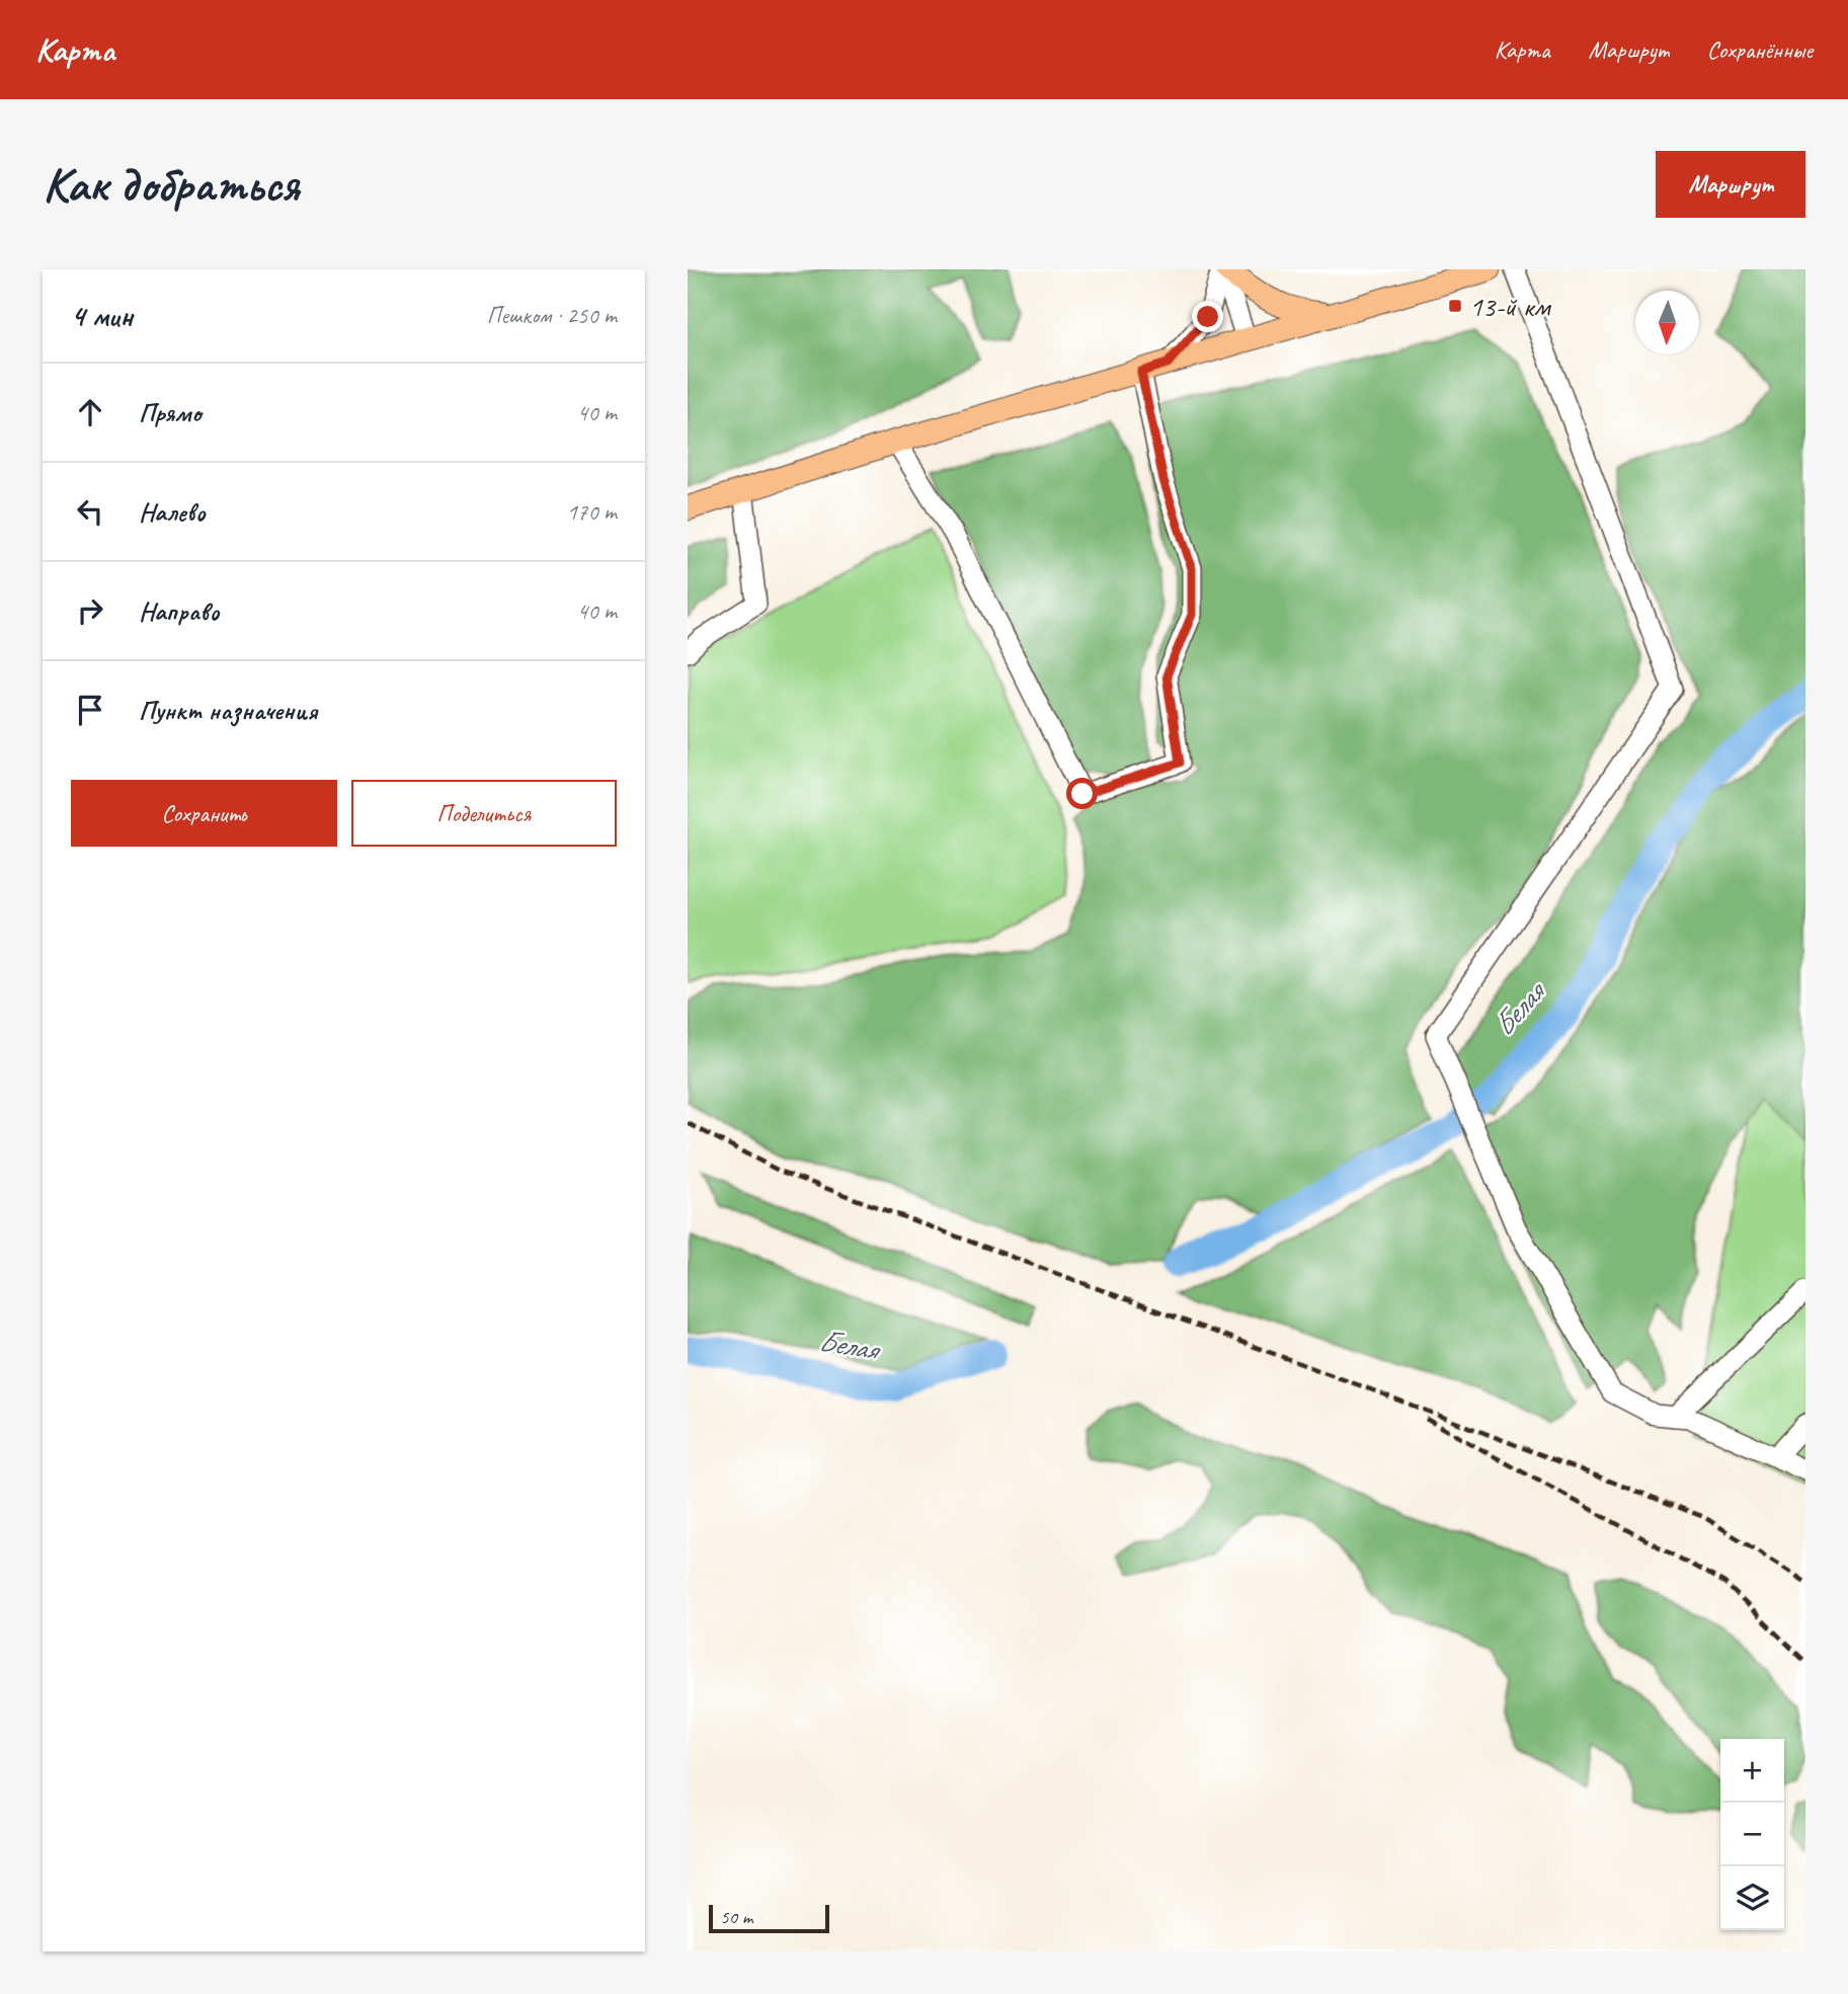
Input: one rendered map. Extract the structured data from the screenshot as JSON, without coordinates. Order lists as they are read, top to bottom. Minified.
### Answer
{"water":["Белая"],"places":{"transit":["13-й км"]},"scale_bar":"50 m","north":"bottom","page":{"header":"Карта","nav":["Карта","Маршрут","Сохранённые"],"buttons":["Маршрут",["Сохранить","Поделиться"]],"title":"Как добраться","heading":["4 мин","Пешком · 250 m"],"list":[["Прямо","40 m"],["Налево","170 m"],["Направо","40 m"],"Пункт назначения"],"map_buttons":["+","−"],"scale":"50 m"}}
